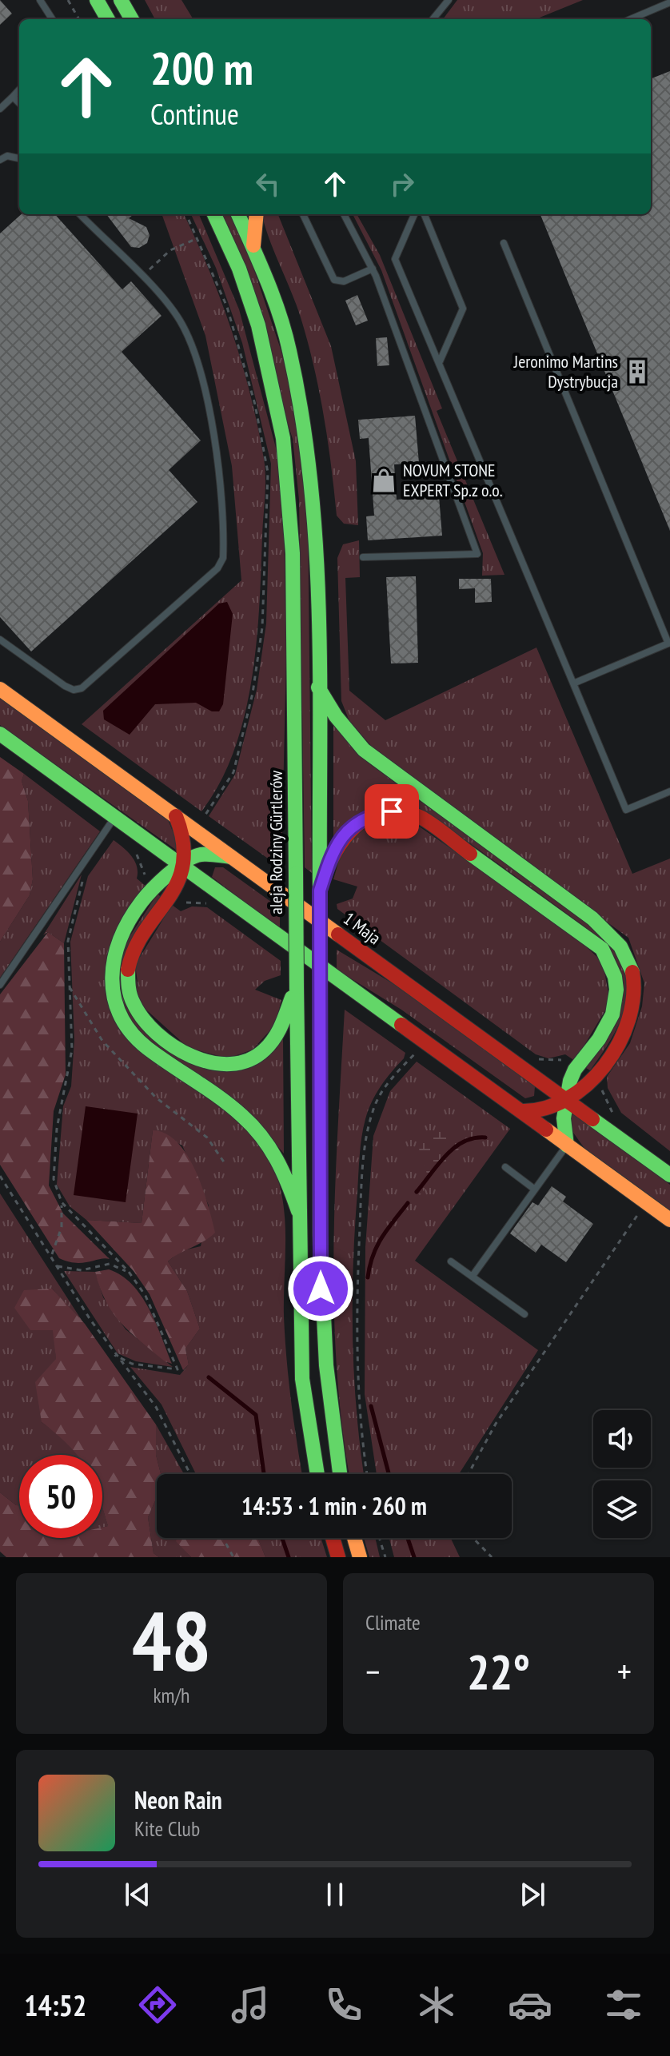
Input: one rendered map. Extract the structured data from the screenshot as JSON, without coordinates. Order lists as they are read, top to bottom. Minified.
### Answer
{"streets":{"main road":["aleja Rodziny Gürtlerów","1 Maja"]},"places":{"building":["Jeronimo Martins Dystrybucja"],"shop":["NOVUM STONE EXPERT Sp.z o.o."]},"page":{"turn":["200 m","Continue"],"limit":"50","trip":"14:53 · 1 min · 260 m","tile":[["48","km/h"],"Climate"],"heat":["−","22°","+"],"song":["Neon Rain","Kite Club"],"tabs":"14:52"}}
